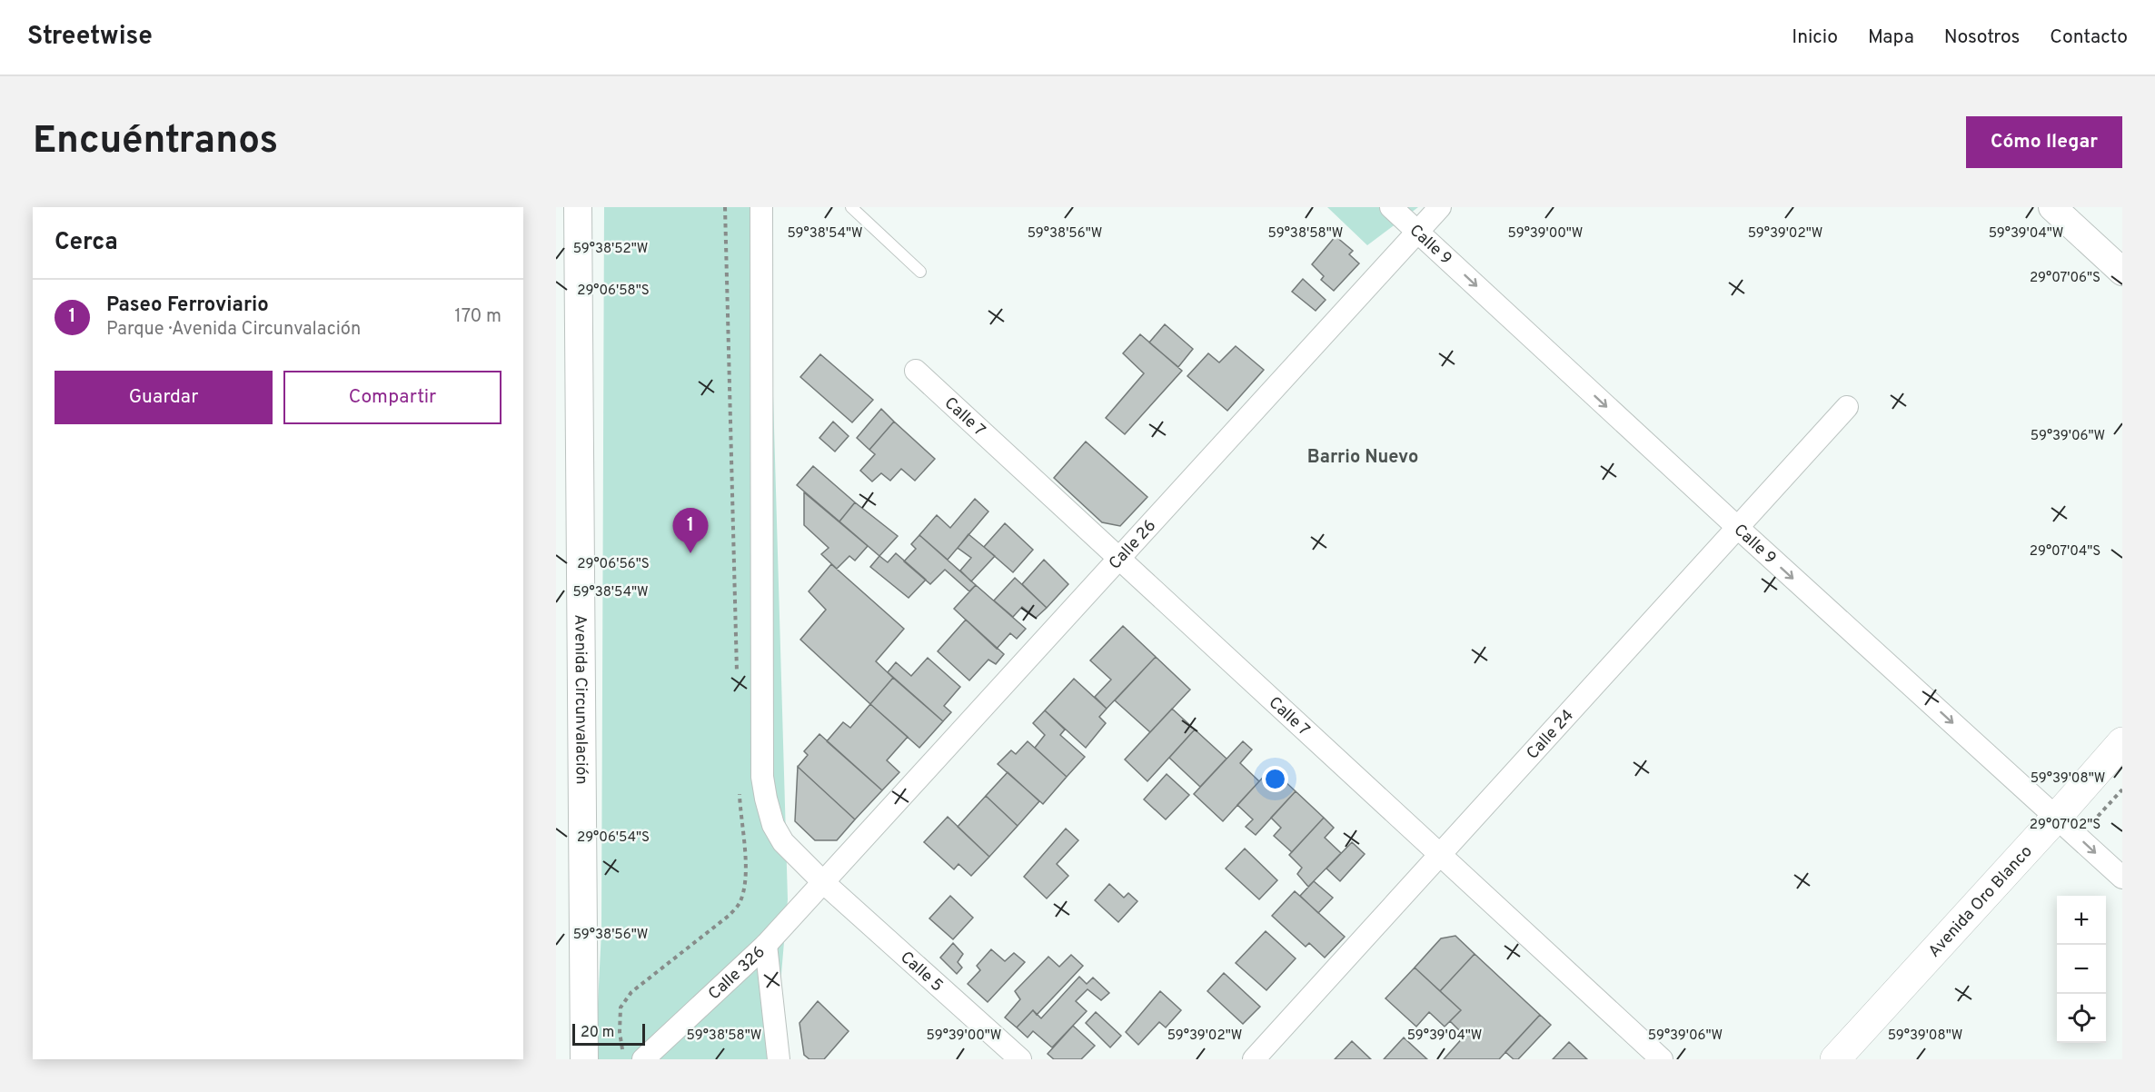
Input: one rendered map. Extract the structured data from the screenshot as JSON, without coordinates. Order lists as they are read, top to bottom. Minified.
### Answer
{"streets":{"highway":["Avenida Oro Blanco"],"street":["Calle 9","Calle 7","Calle 26","Avenida Circunvalación","Calle 24","Calle 5","Calle 326"]},"crossings":[["Calle 9","Calle 26"],["Calle 9","Calle 24"],["Calle 9","Avenida Oro Blanco"],["Calle 7","Calle 26"],["Calle 7","Calle 24"],["Calle 26","Calle 5"],["Calle 26","Calle 326"],["Calle 5","Calle 326"]],"one_way":["Calle 9"],"districts":["Barrio Nuevo"],"scale_bar":"20 m","page":{"header":"Streetwise","nav":["Inicio","Mapa","Nosotros","Contacto"],"buttons":["Cómo llegar",["Guardar","Compartir"]],"title":"Encuéntranos","heading":"Cerca","list":[{"mark":"1","name":"Paseo Ferroviario","note":"Parque · Avenida Circunvalación","value":"170 m"}],"pins":"1","map_buttons":["+","−"],"scale":"20 m"},"coordinates":["59°38'54\"W","59°38'56\"W","59°38'58\"W","59°39'00\"W","59°39'02\"W","59°39'04\"W","59°38'52\"W","29°07'06\"S","29°06'58\"S","59°39'06\"W","29°07'04\"S","29°06'56\"S","59°39'08\"W","29°07'02\"S","29°06'54\"S"]}
